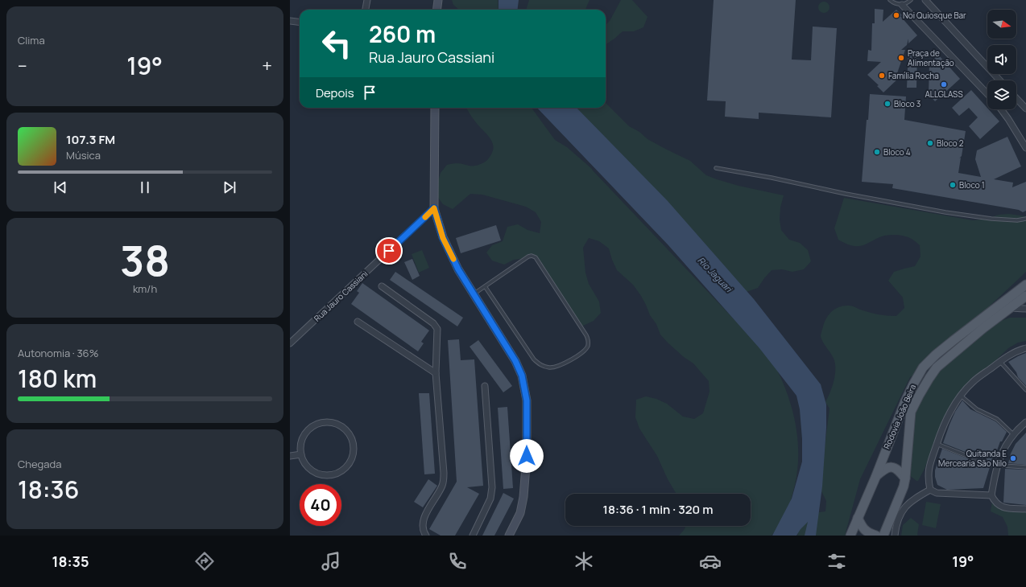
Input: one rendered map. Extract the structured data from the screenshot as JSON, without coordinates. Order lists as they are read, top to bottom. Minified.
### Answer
{"streets":{"main road":["Rodovia João Beira"],"street":["Rua Jauro Cassiani"]},"water":["Rio Jaguari"],"places":["Noi Quiosque Bar","Praça de Alimentação","Família Rocha","ALLGLASS","Bloco 3","Bloco 2","Bloco 4","Bloco 1","Quitanda E Mercearia São Nilo"],"north":"right","page":{"tile":["Clima",["38","km/h"],["Autonomia · 36%","180 km"],["Chegada","18:36"]],"turn":["260 m","Rua Jauro Cassiani"],"heat":["−","19°","+"],"then":"Depois","song":["107.3 FM","Música"],"limit":"40","trip":"18:36 · 1 min · 320 m","tabs":["18:35","19°"]}}
